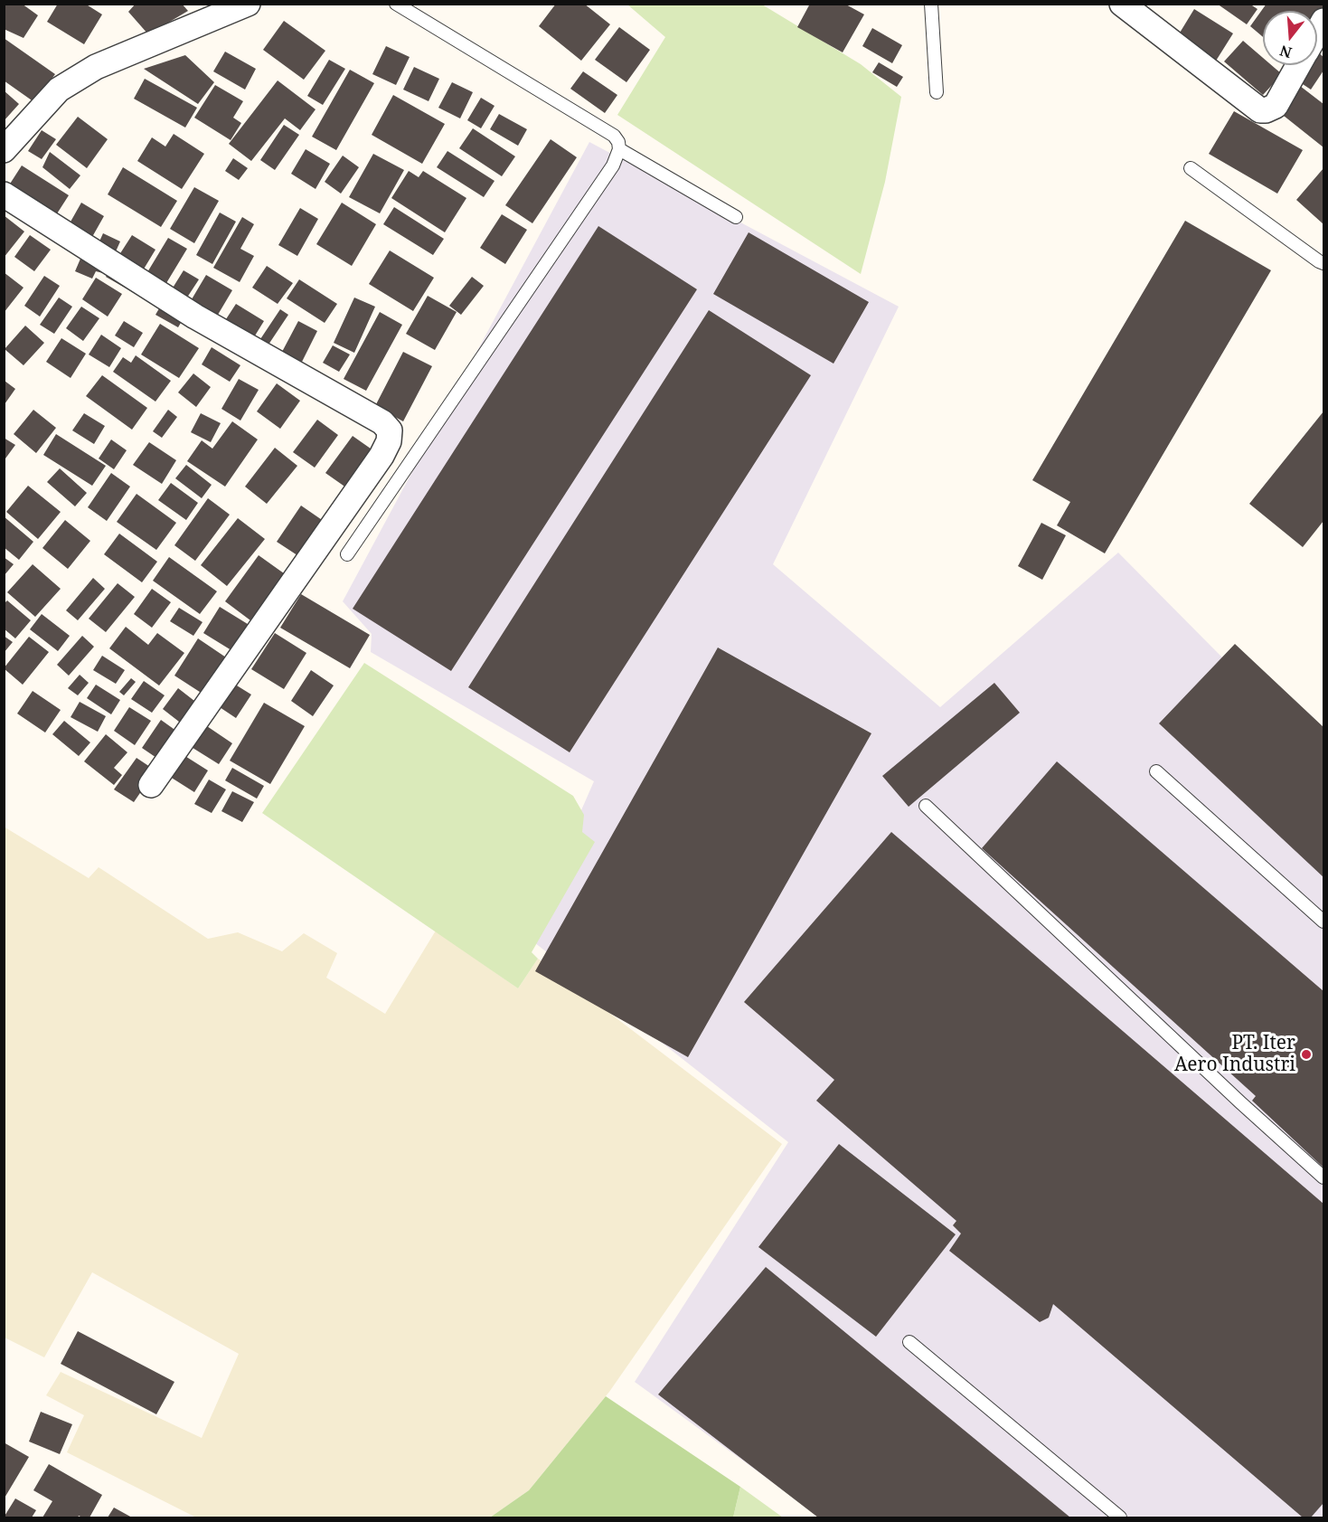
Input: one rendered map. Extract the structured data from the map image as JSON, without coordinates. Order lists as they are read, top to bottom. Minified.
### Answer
{"places":["PT. Iter Aero Industri"],"north":"bottom"}
